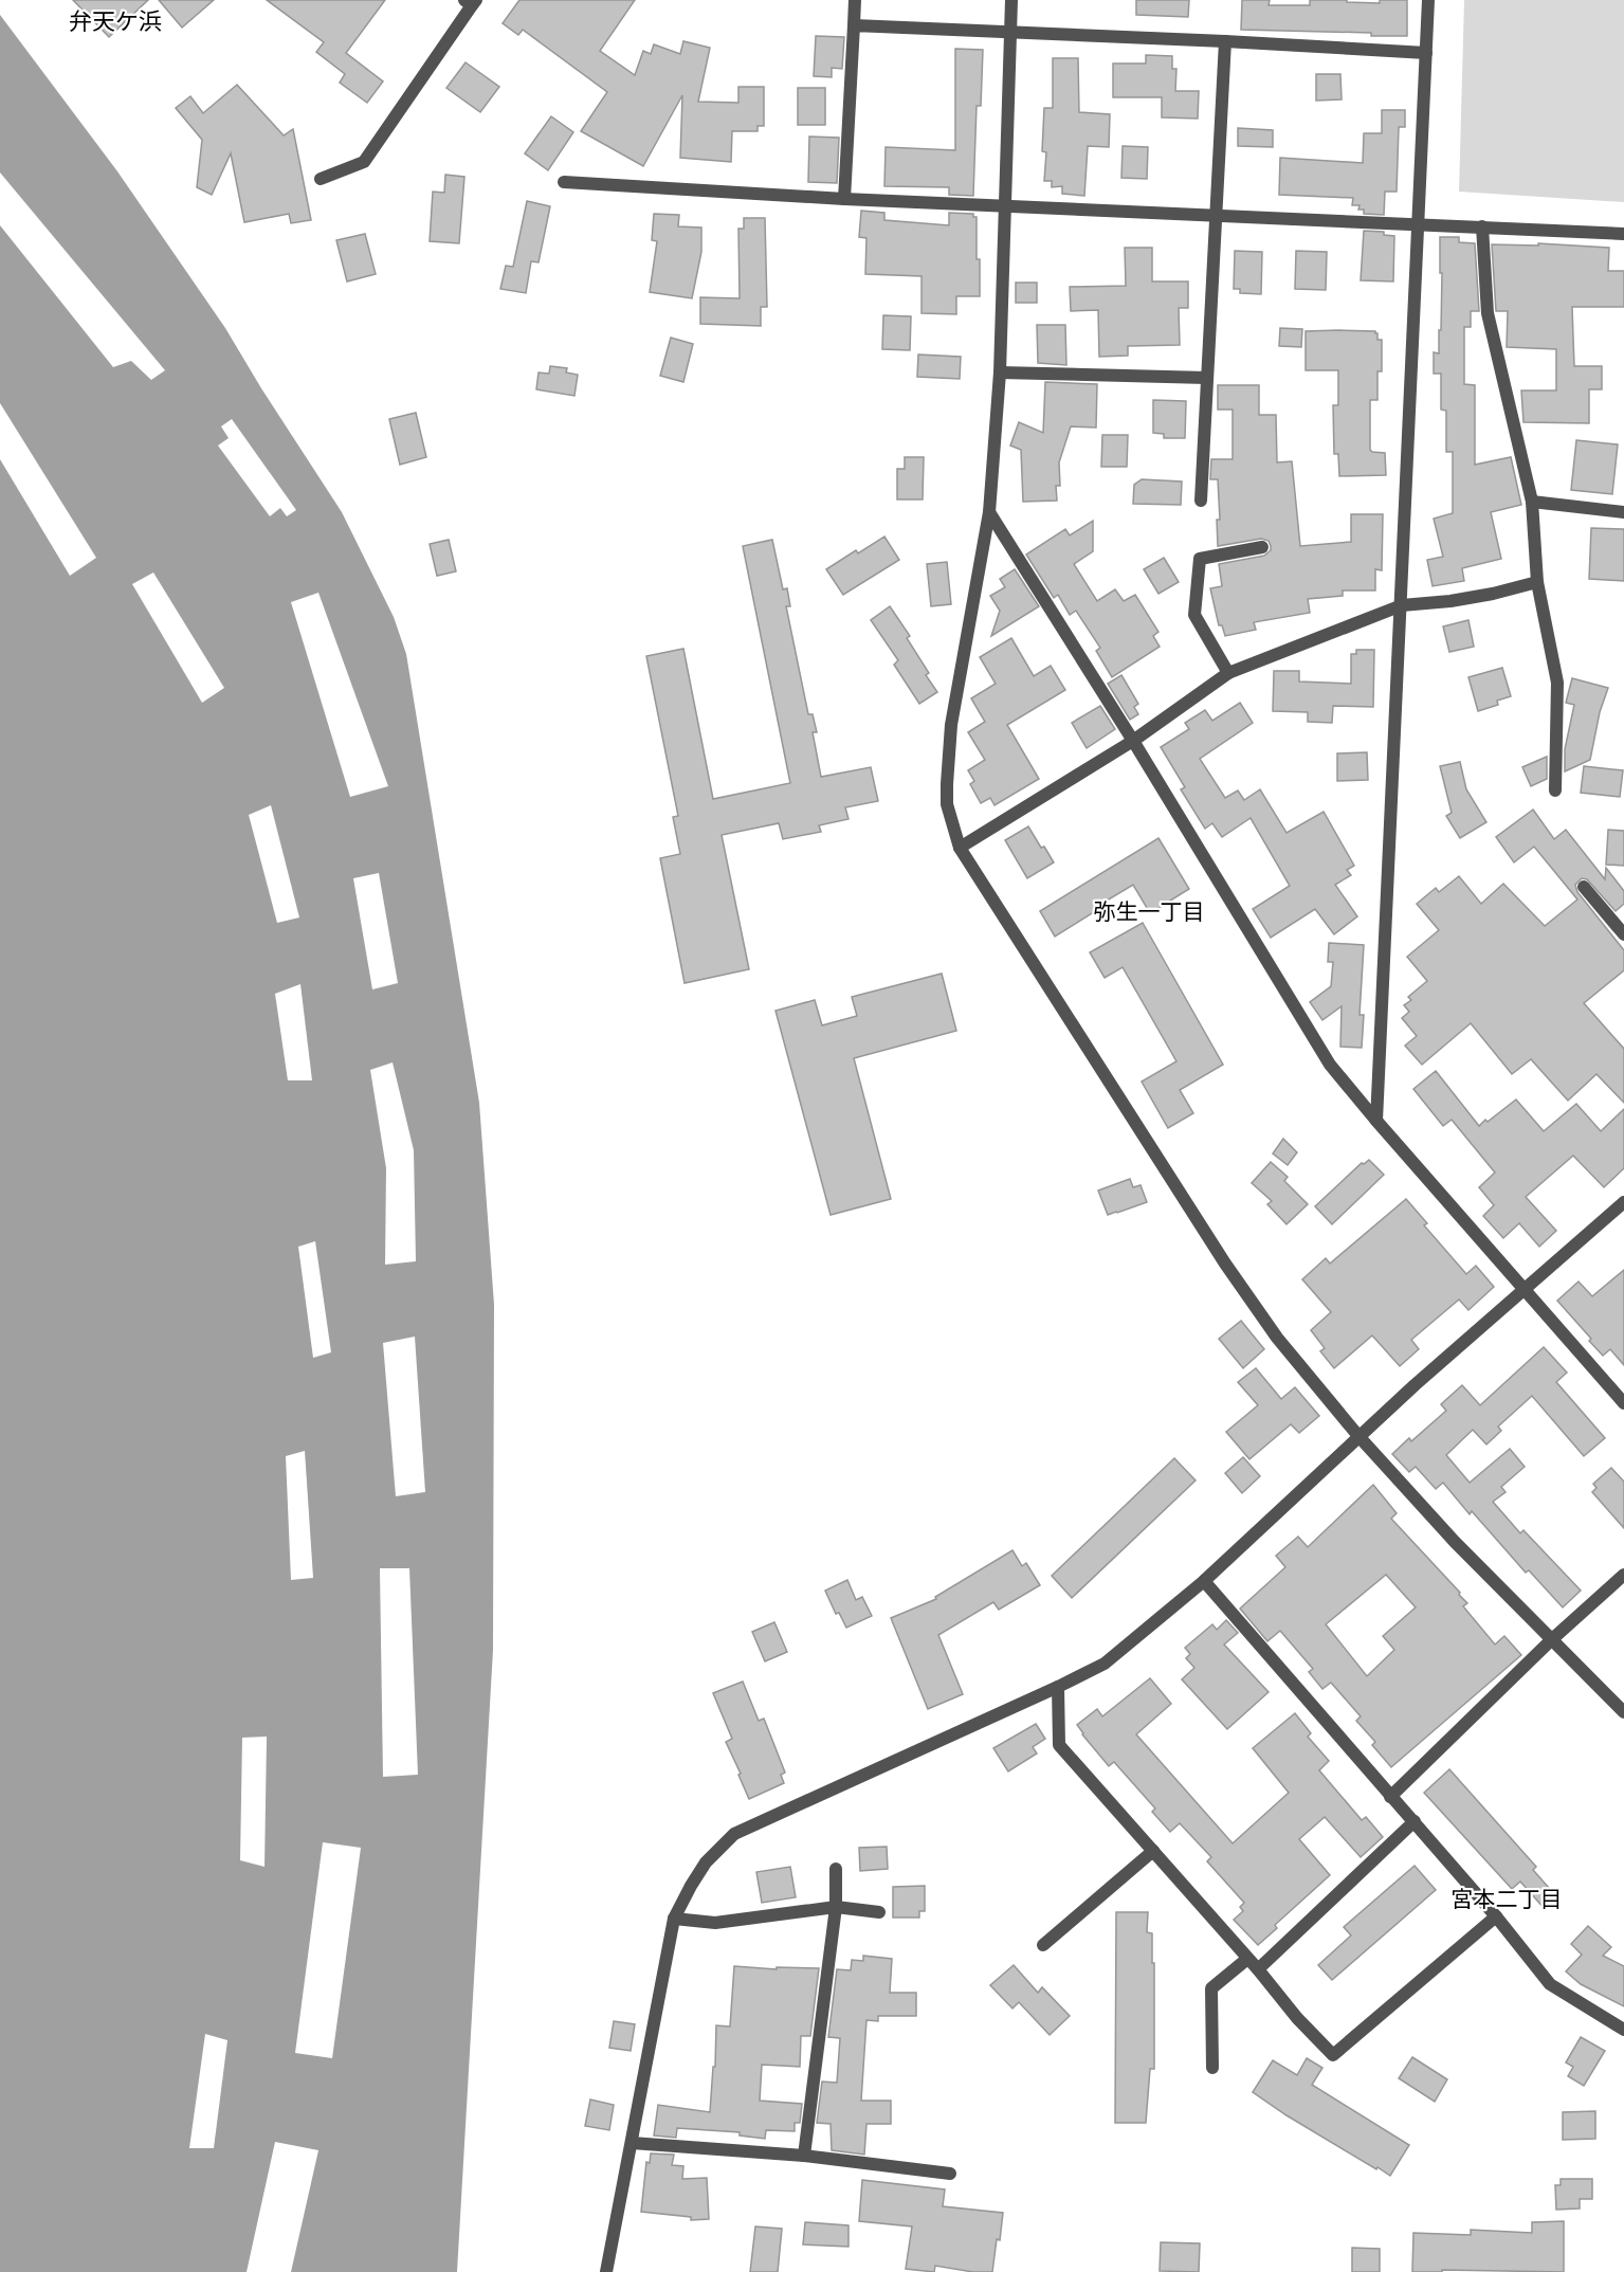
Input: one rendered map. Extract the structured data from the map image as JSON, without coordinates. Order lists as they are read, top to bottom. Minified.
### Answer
{"districts":["弁天ケ浜","弥生一丁目","宮本二丁目"]}
